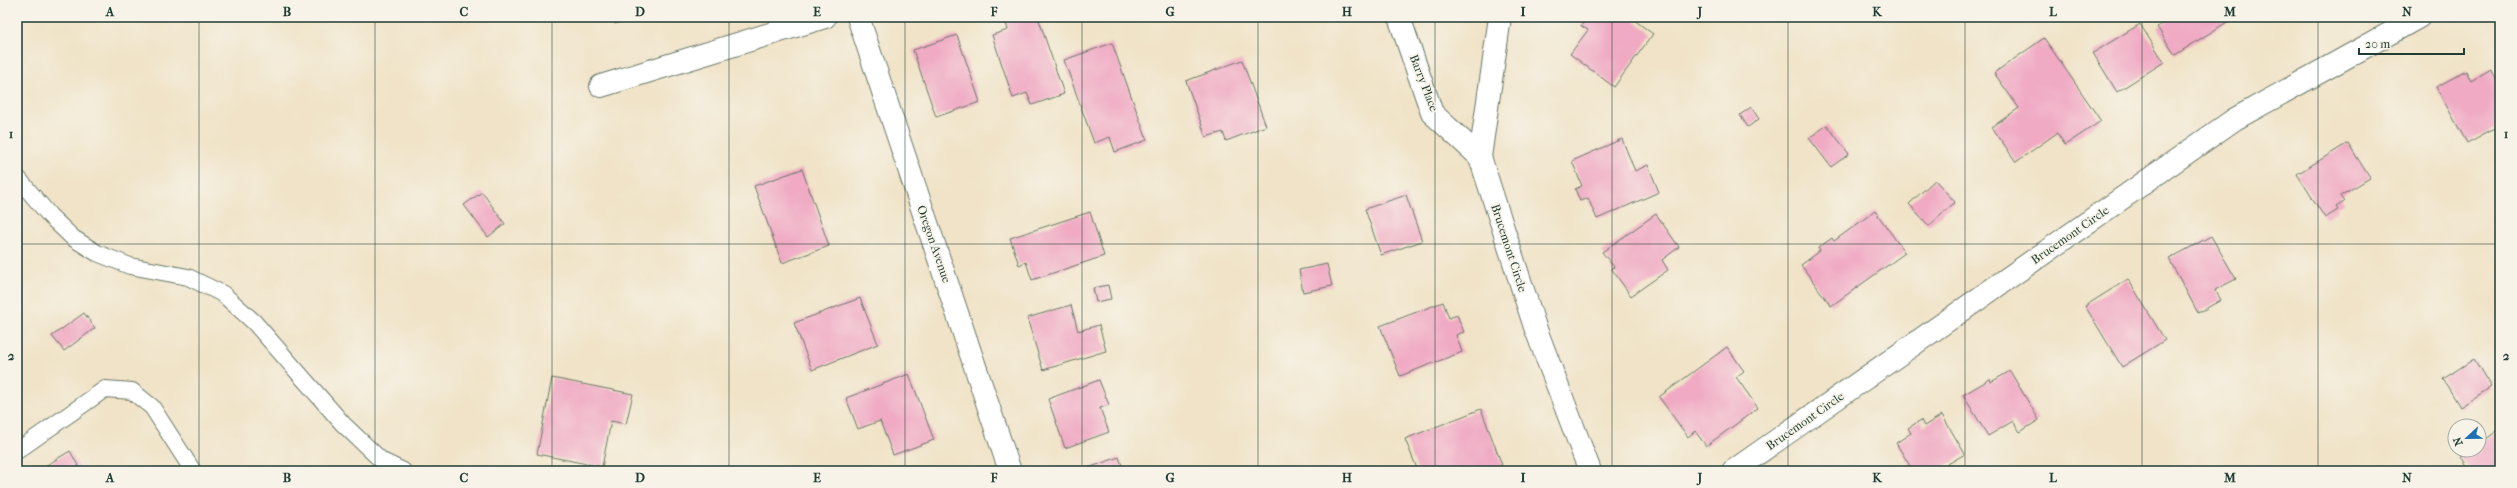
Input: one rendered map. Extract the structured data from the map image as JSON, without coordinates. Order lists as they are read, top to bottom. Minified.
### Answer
{"streets":{"street":["Barry Place","Brucemont Circle","Oregon Avenue"]},"crossings":[["Barry Place","Brucemont Circle"]],"scale_bar":"20 m","north":"left","grid":{"columns":["A","B","C","D","E","F","G","H","I","J","K","L","M","N"],"rows":["1","2"]}}
